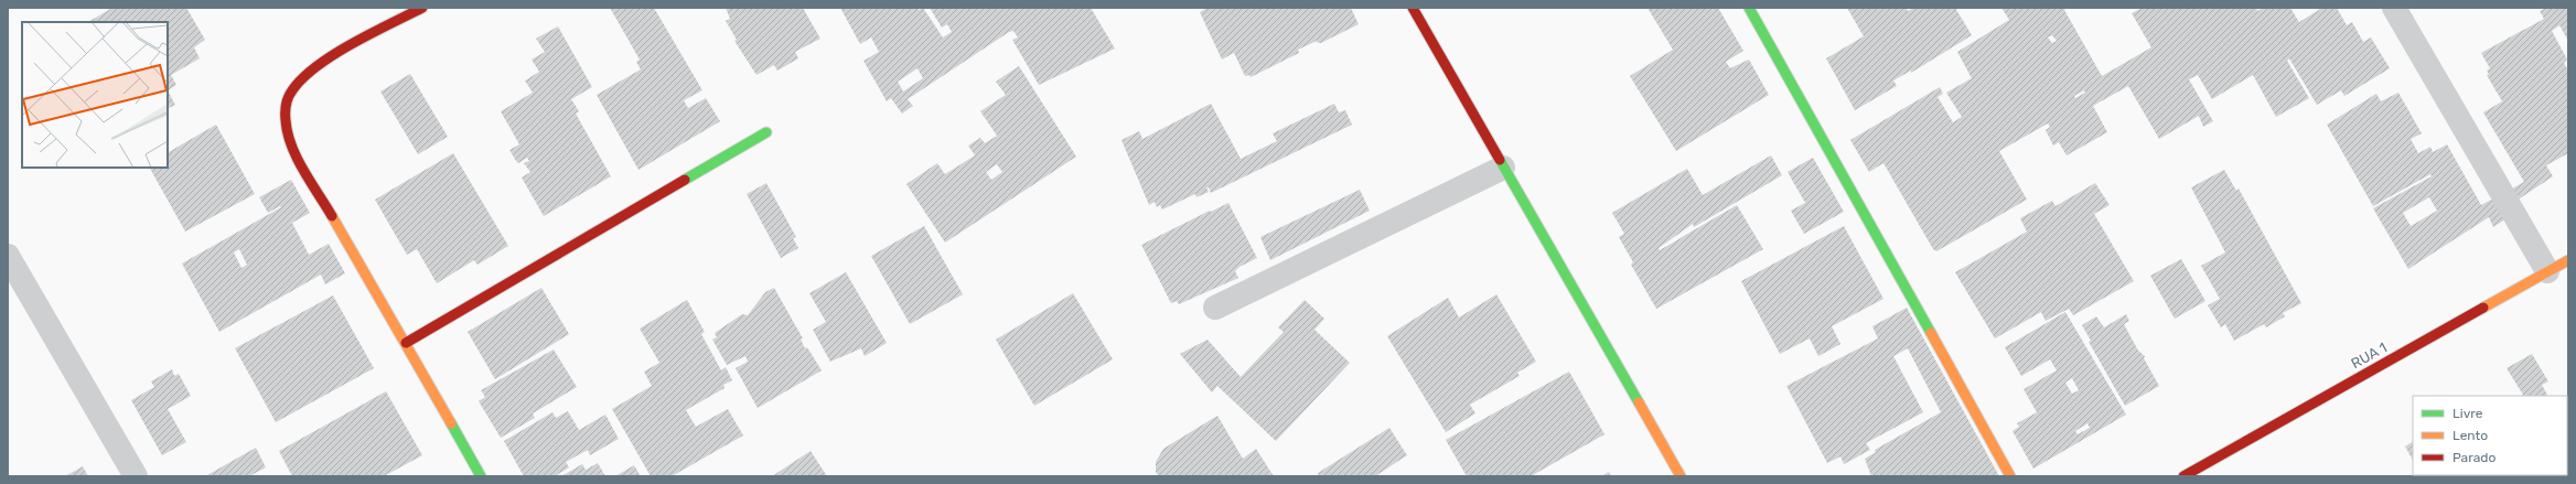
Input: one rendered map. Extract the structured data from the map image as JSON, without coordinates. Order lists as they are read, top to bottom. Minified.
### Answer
{"streets":{"street":["RUA 1"]},"legend":["Livre","Lento","Parado"]}
